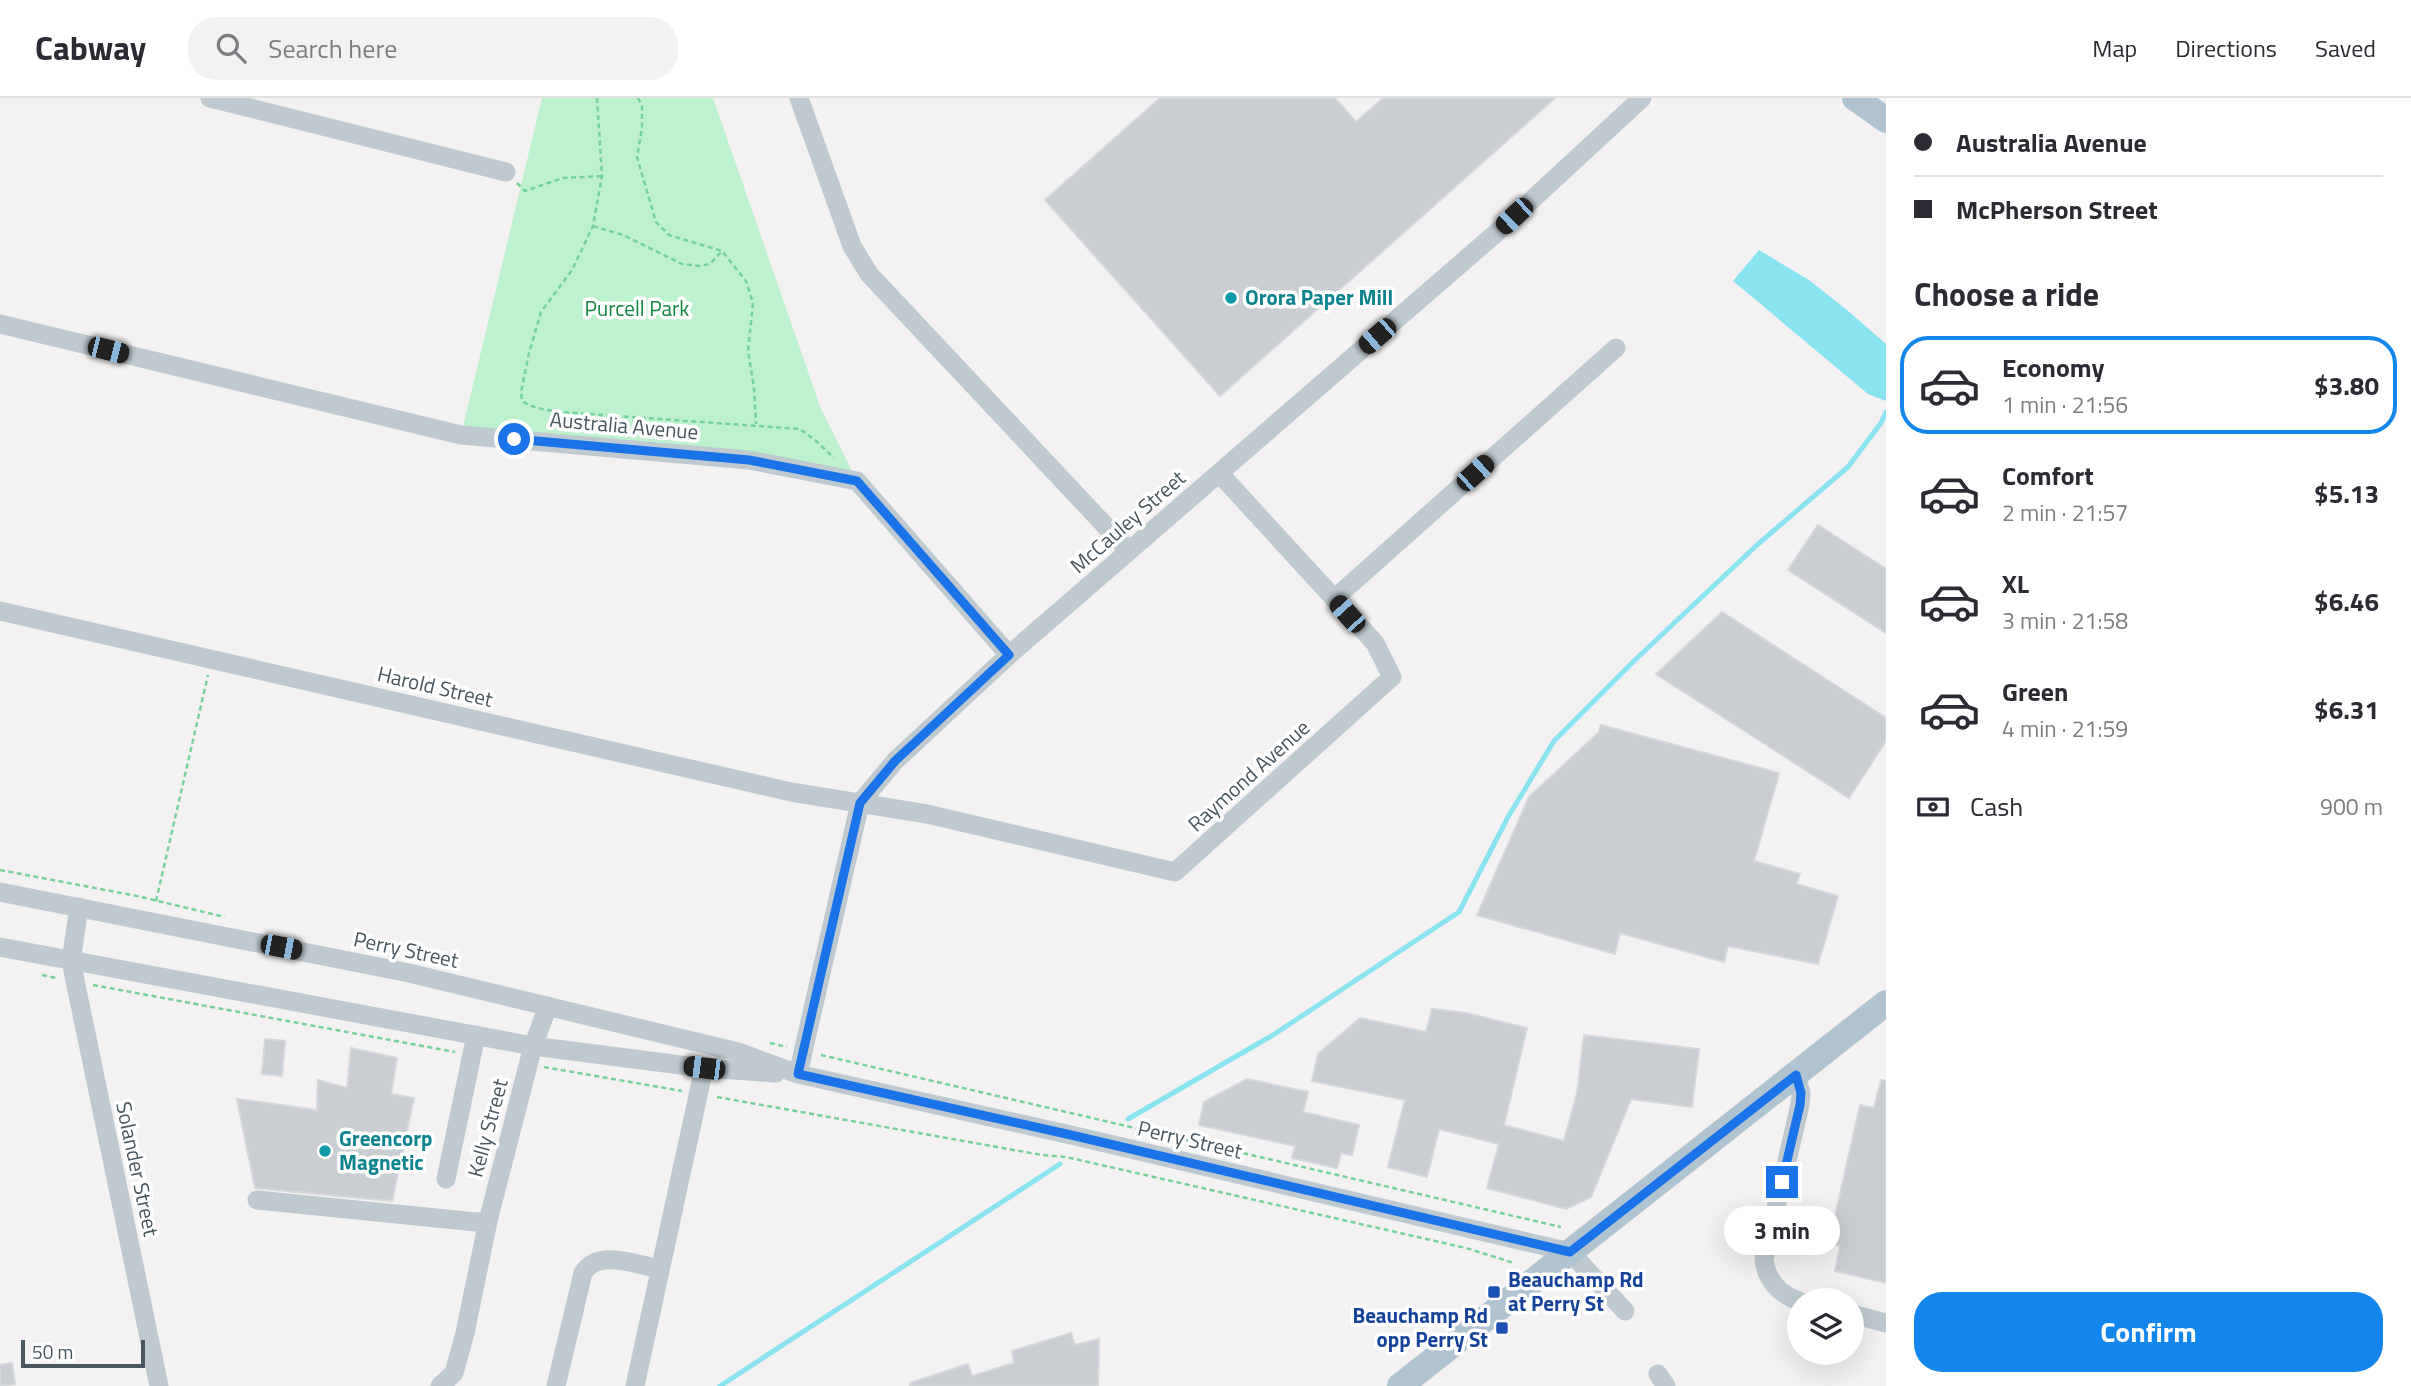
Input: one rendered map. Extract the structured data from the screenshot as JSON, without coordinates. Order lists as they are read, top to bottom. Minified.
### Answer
{"streets":{"street":["Australia Avenue","McCauley Street","Harold Street","Raymond Avenue","Perry Street","Kelly Street","Solander Street"]},"crossings":[["McCauley Street","Harold Street"],["McCauley Street","Raymond Avenue"],["McCauley Street","Perry Street"],["Harold Street","Raymond Avenue"],["Perry Street","Kelly Street"],["Perry Street","Solander Street"]],"parks":["Purcell Park"],"places":{"other":["Orora Paper Mill","Greencorp Magnetic"],"transit":["Beauchamp Rd at Perry St","Beauchamp Rd opp Perry St"]},"scale_bar":"50 m","page":{"header":"Cabway","search":"Search here","nav":["Map","Directions","Saved"],"banner":["Australia Avenue","McPherson Street"],"heading":"Choose a ride","list":[{"name":"Economy","note":"1 min · 21:56","value":"$3.80"},{"name":"Comfort","note":"2 min · 21:57","value":"$5.13"},{"name":"XL","note":"3 min · 21:58","value":"$6.46"},{"name":"Green","note":"4 min · 21:59","value":"$6.31"}],"pay":["Cash","900 m"],"bubble":"3 min","buttons":"Confirm","scale":"50 m"}}
